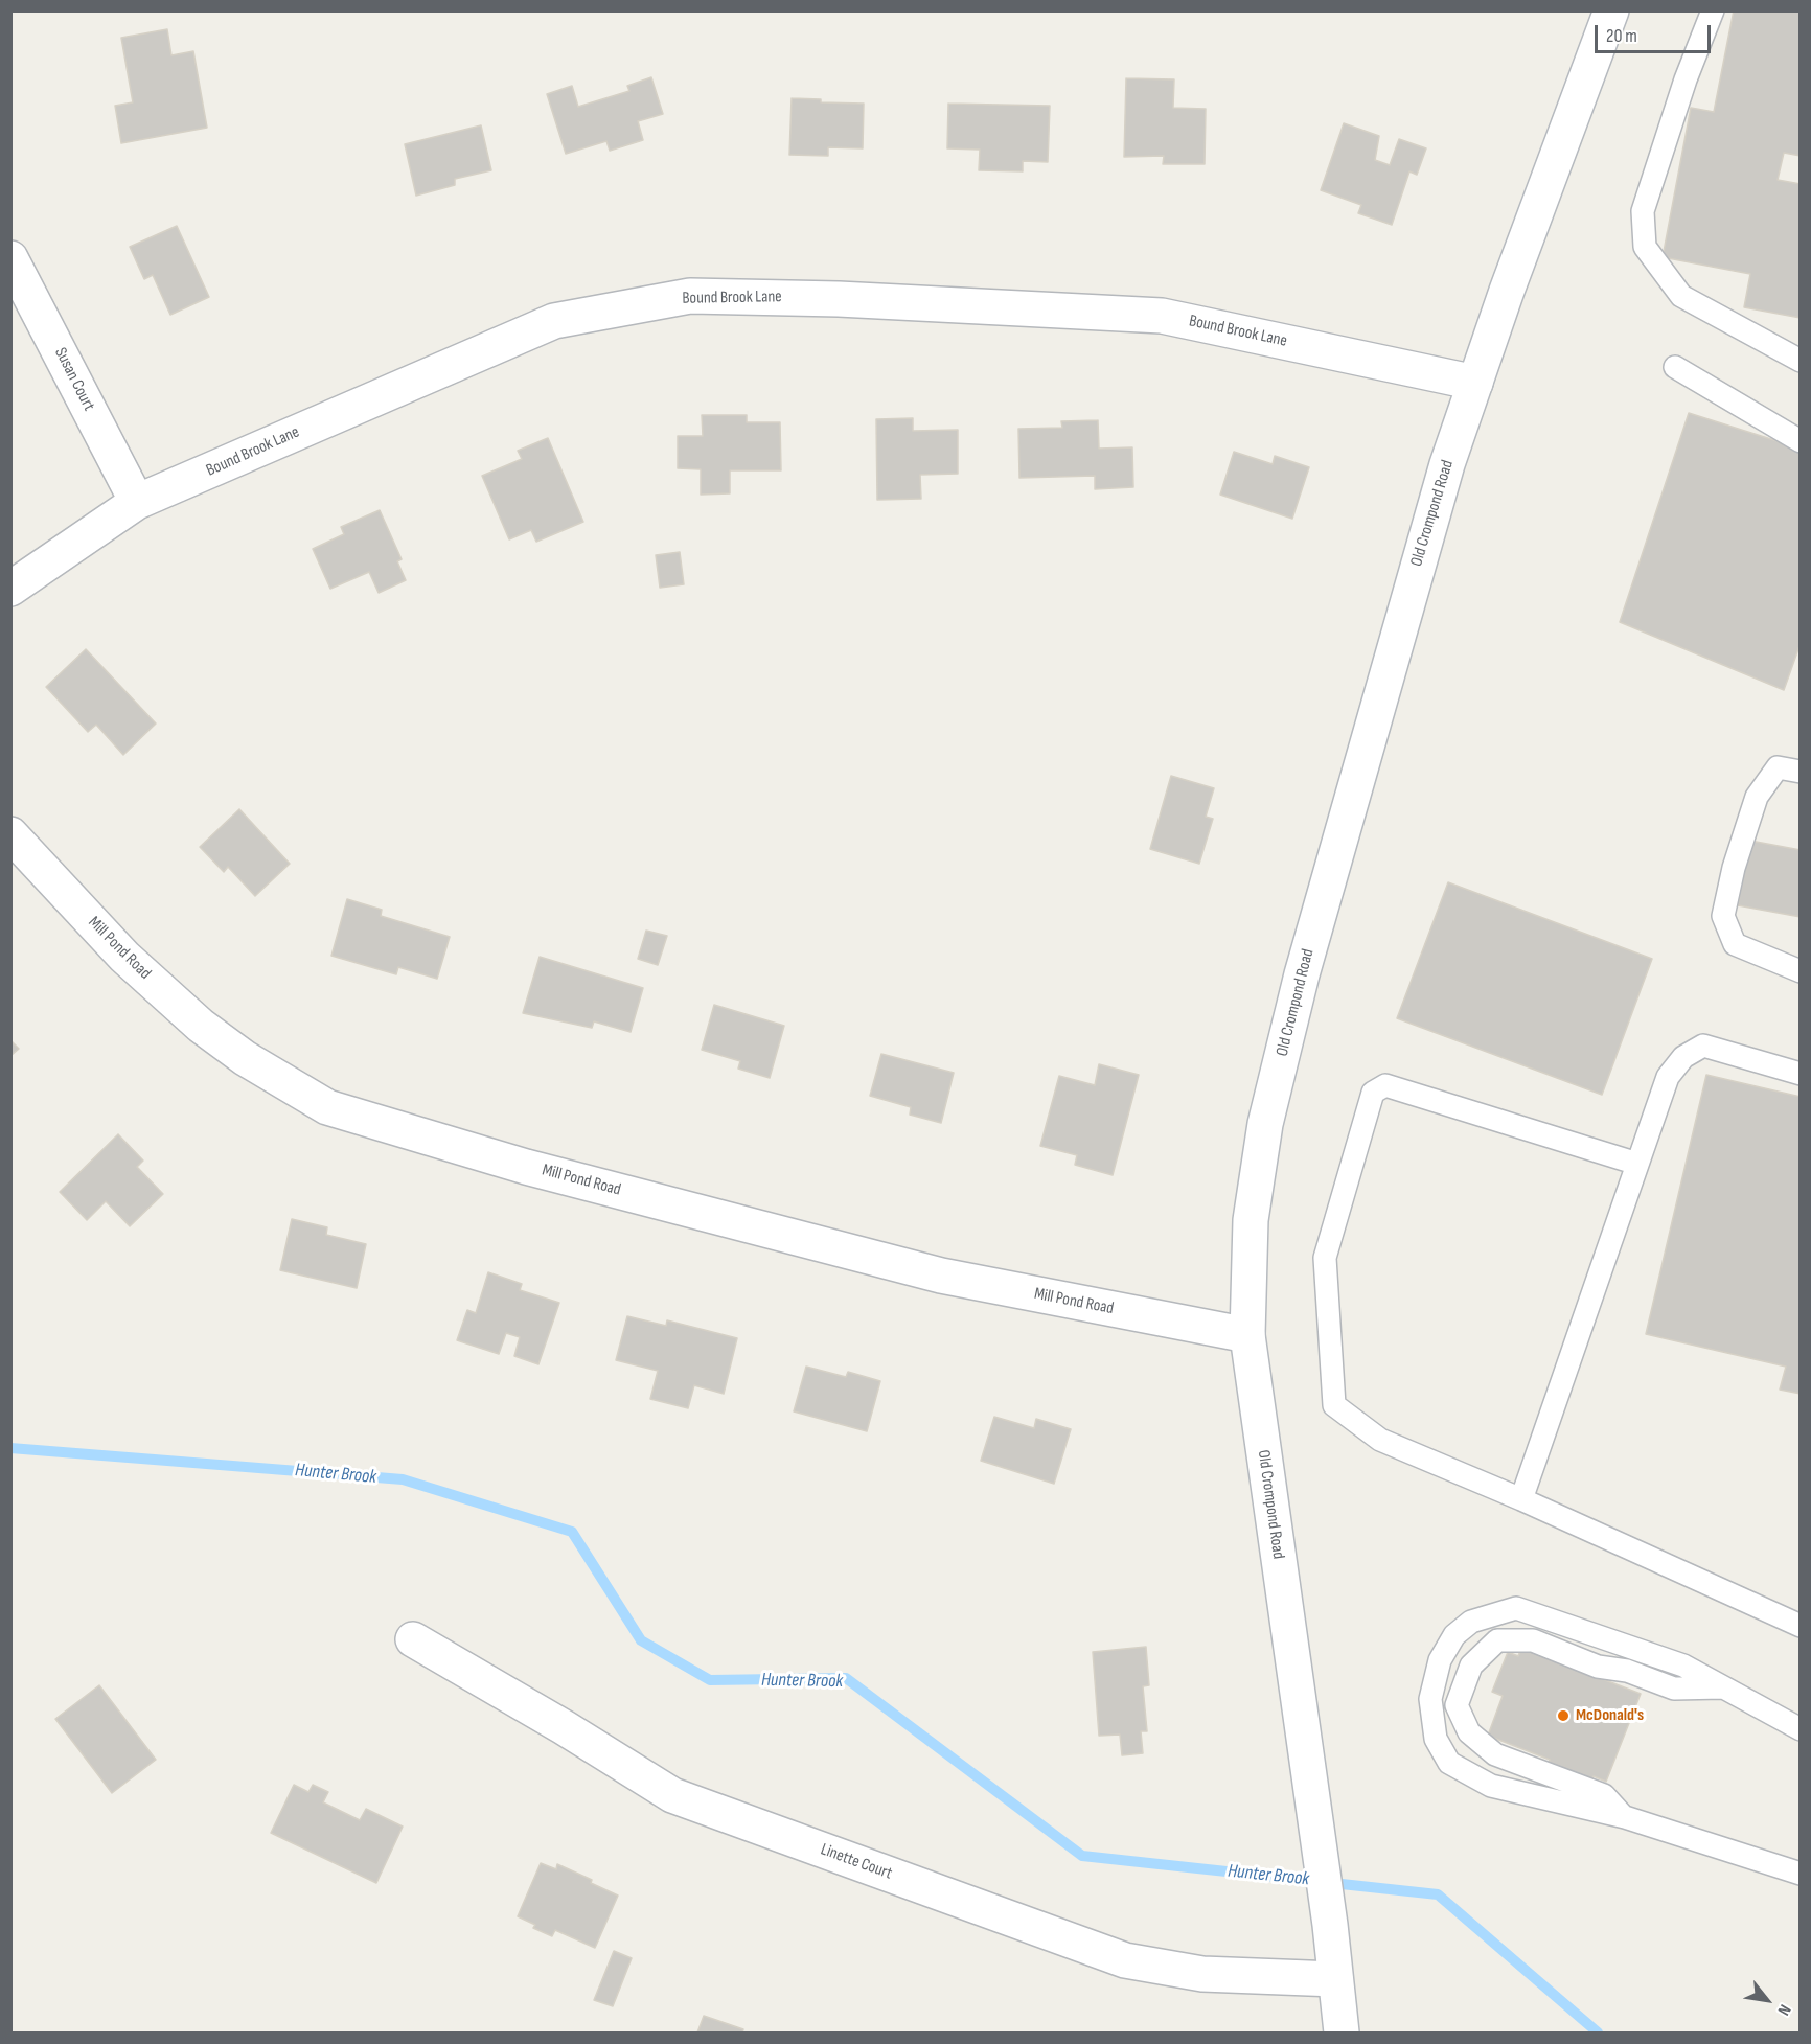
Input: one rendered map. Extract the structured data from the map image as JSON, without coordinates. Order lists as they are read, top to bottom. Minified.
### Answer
{"streets":{"street":["Bound Brook Lane","Susan Court","Old Crompond Road","Mill Pond Road","Linette Court"]},"crossings":[["Bound Brook Lane","Susan Court"],["Bound Brook Lane","Old Crompond Road"],["Old Crompond Road","Mill Pond Road"],["Old Crompond Road","Linette Court"]],"water":["Hunter Brook"],"places":["McDonald's"],"scale_bar":"20 m","north":"bottom right"}
